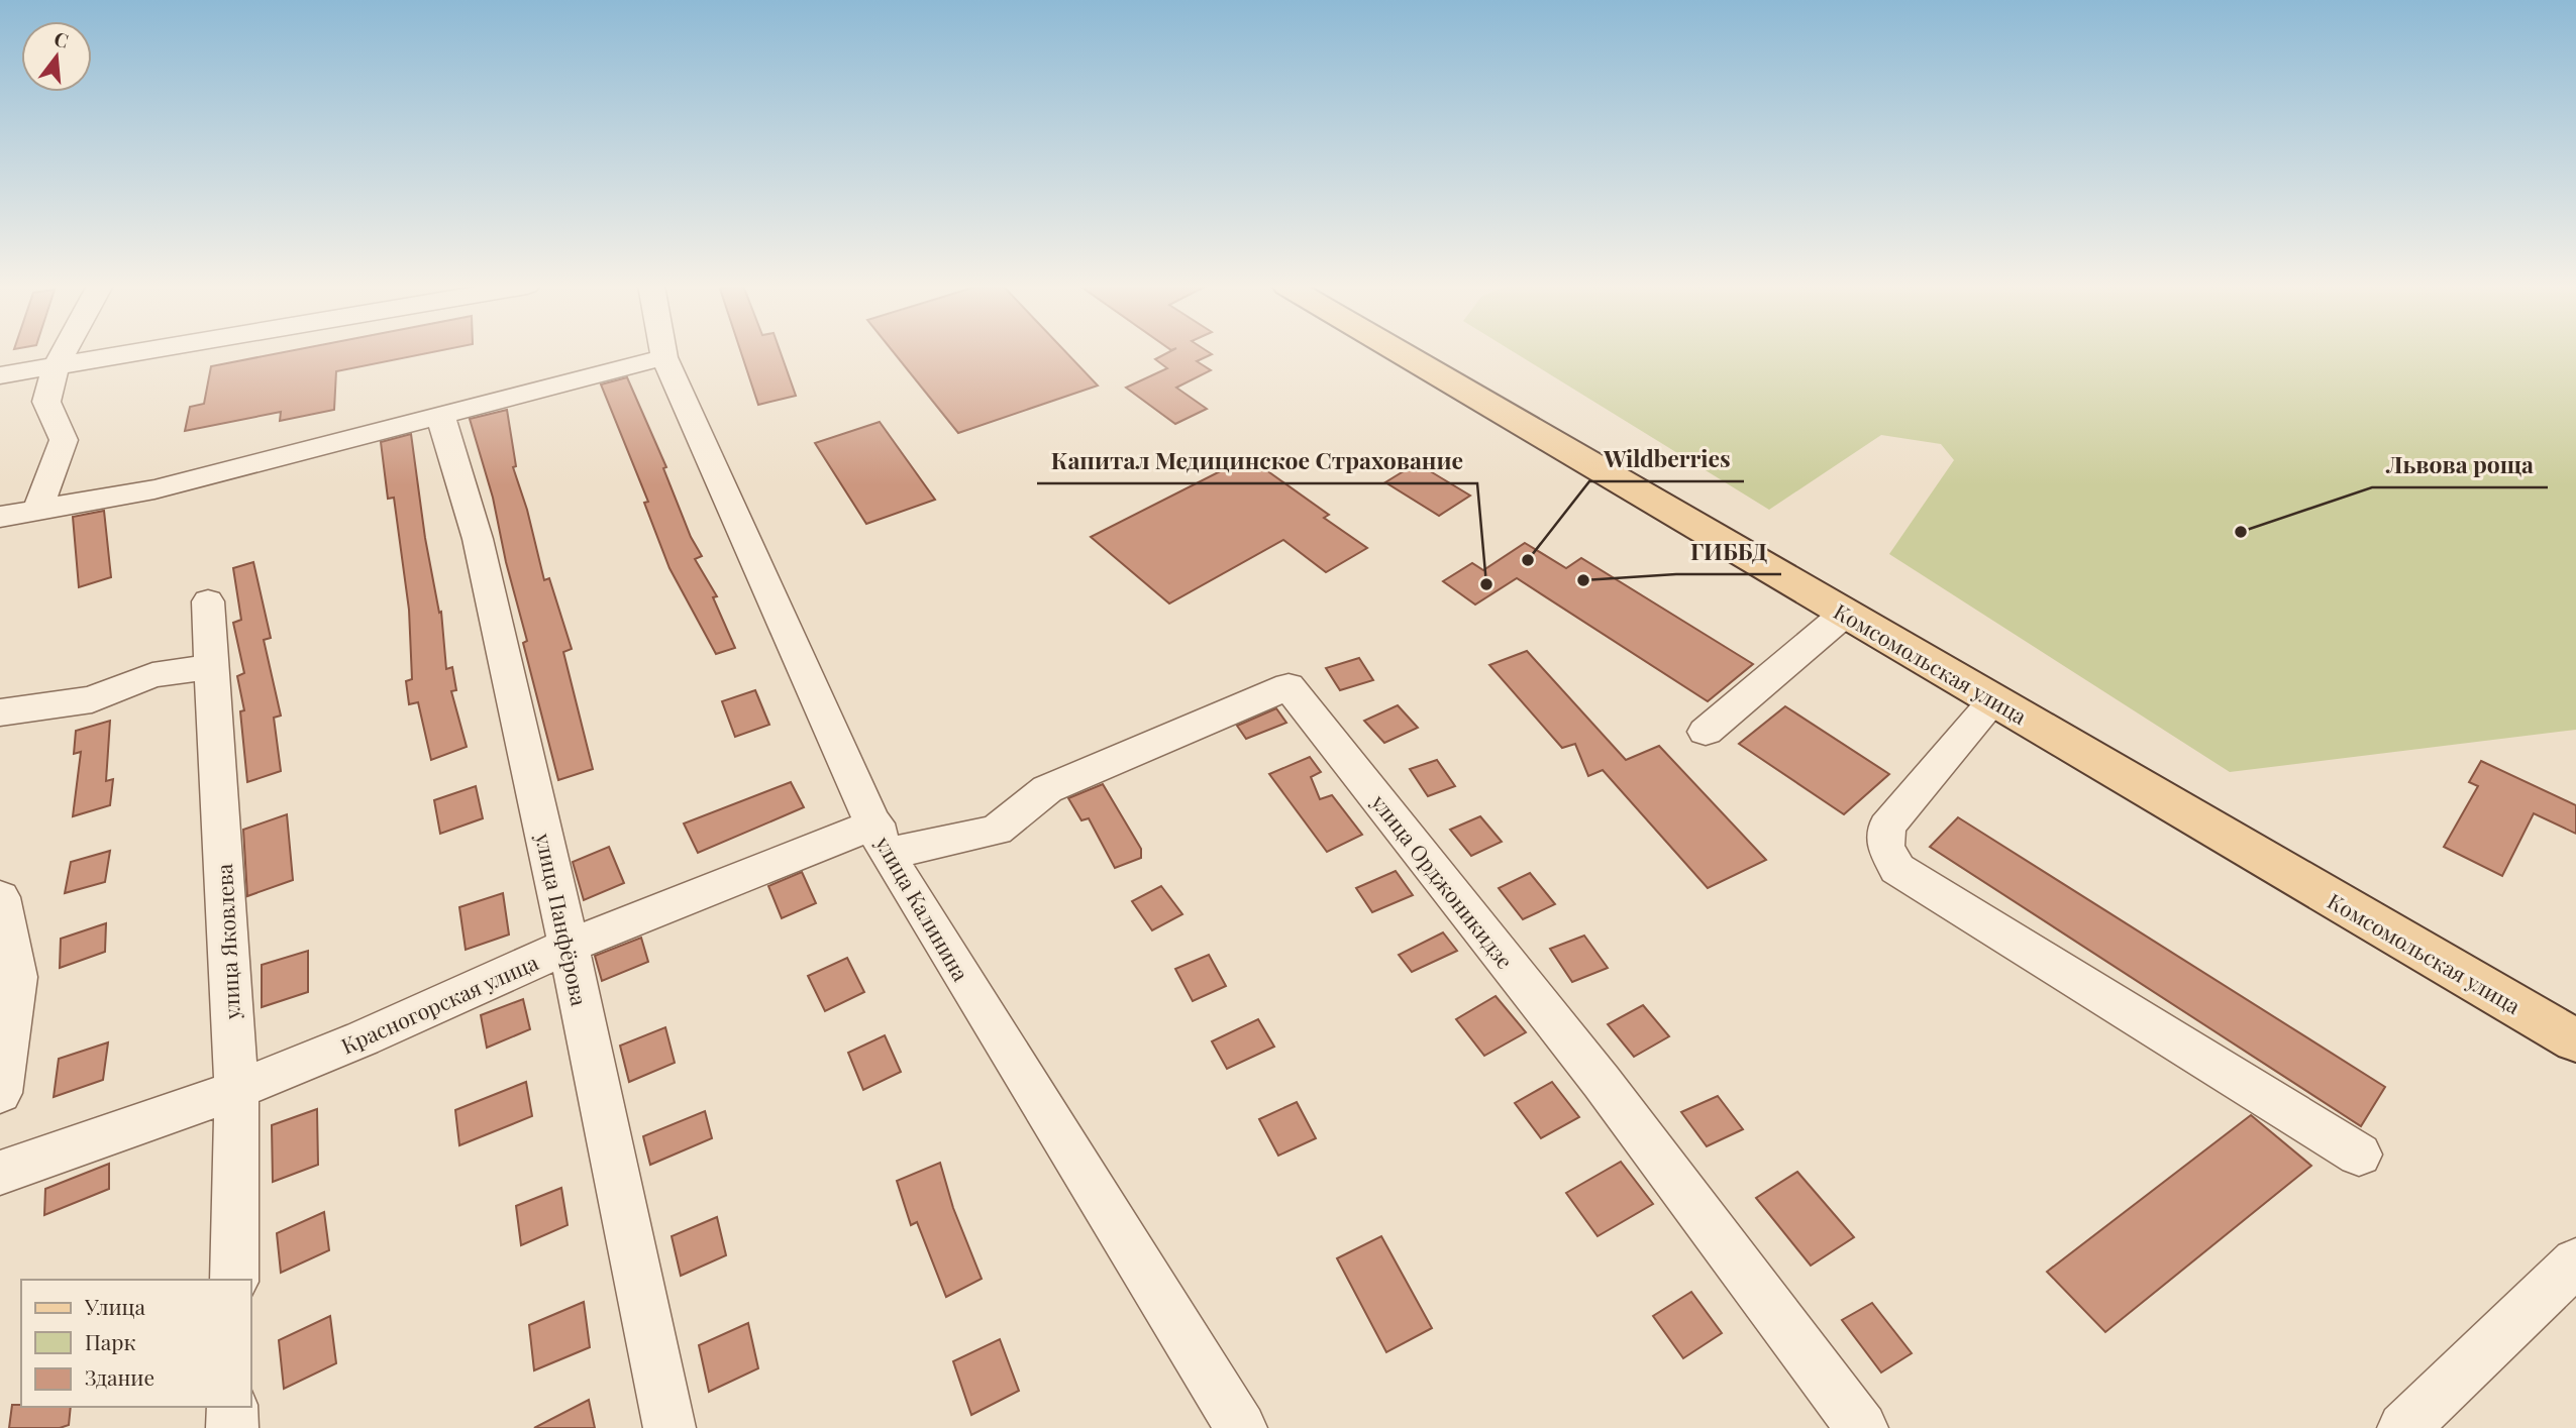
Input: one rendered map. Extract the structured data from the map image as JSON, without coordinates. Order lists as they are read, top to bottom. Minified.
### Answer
{"streets":{"main road":["Комсомольская улица"],"street":["улица Орджоникидзе","улица Калинина","улица Панфёрова","улица Яковлева","Красногорская улица"]},"crossings":[["улица Орджоникидзе","улица Калинина"],["улица Орджоникидзе","Красногорская улица"],["улица Калинина","Красногорская улица"],["улица Панфёрова","Красногорская улица"],["улица Яковлева","Красногорская улица"]],"places":["Львова роща","Wildberries","ГИББД","Капитал Медицинское Страхование"],"legend":["Улица","Парк","Здание"],"north":"top"}
